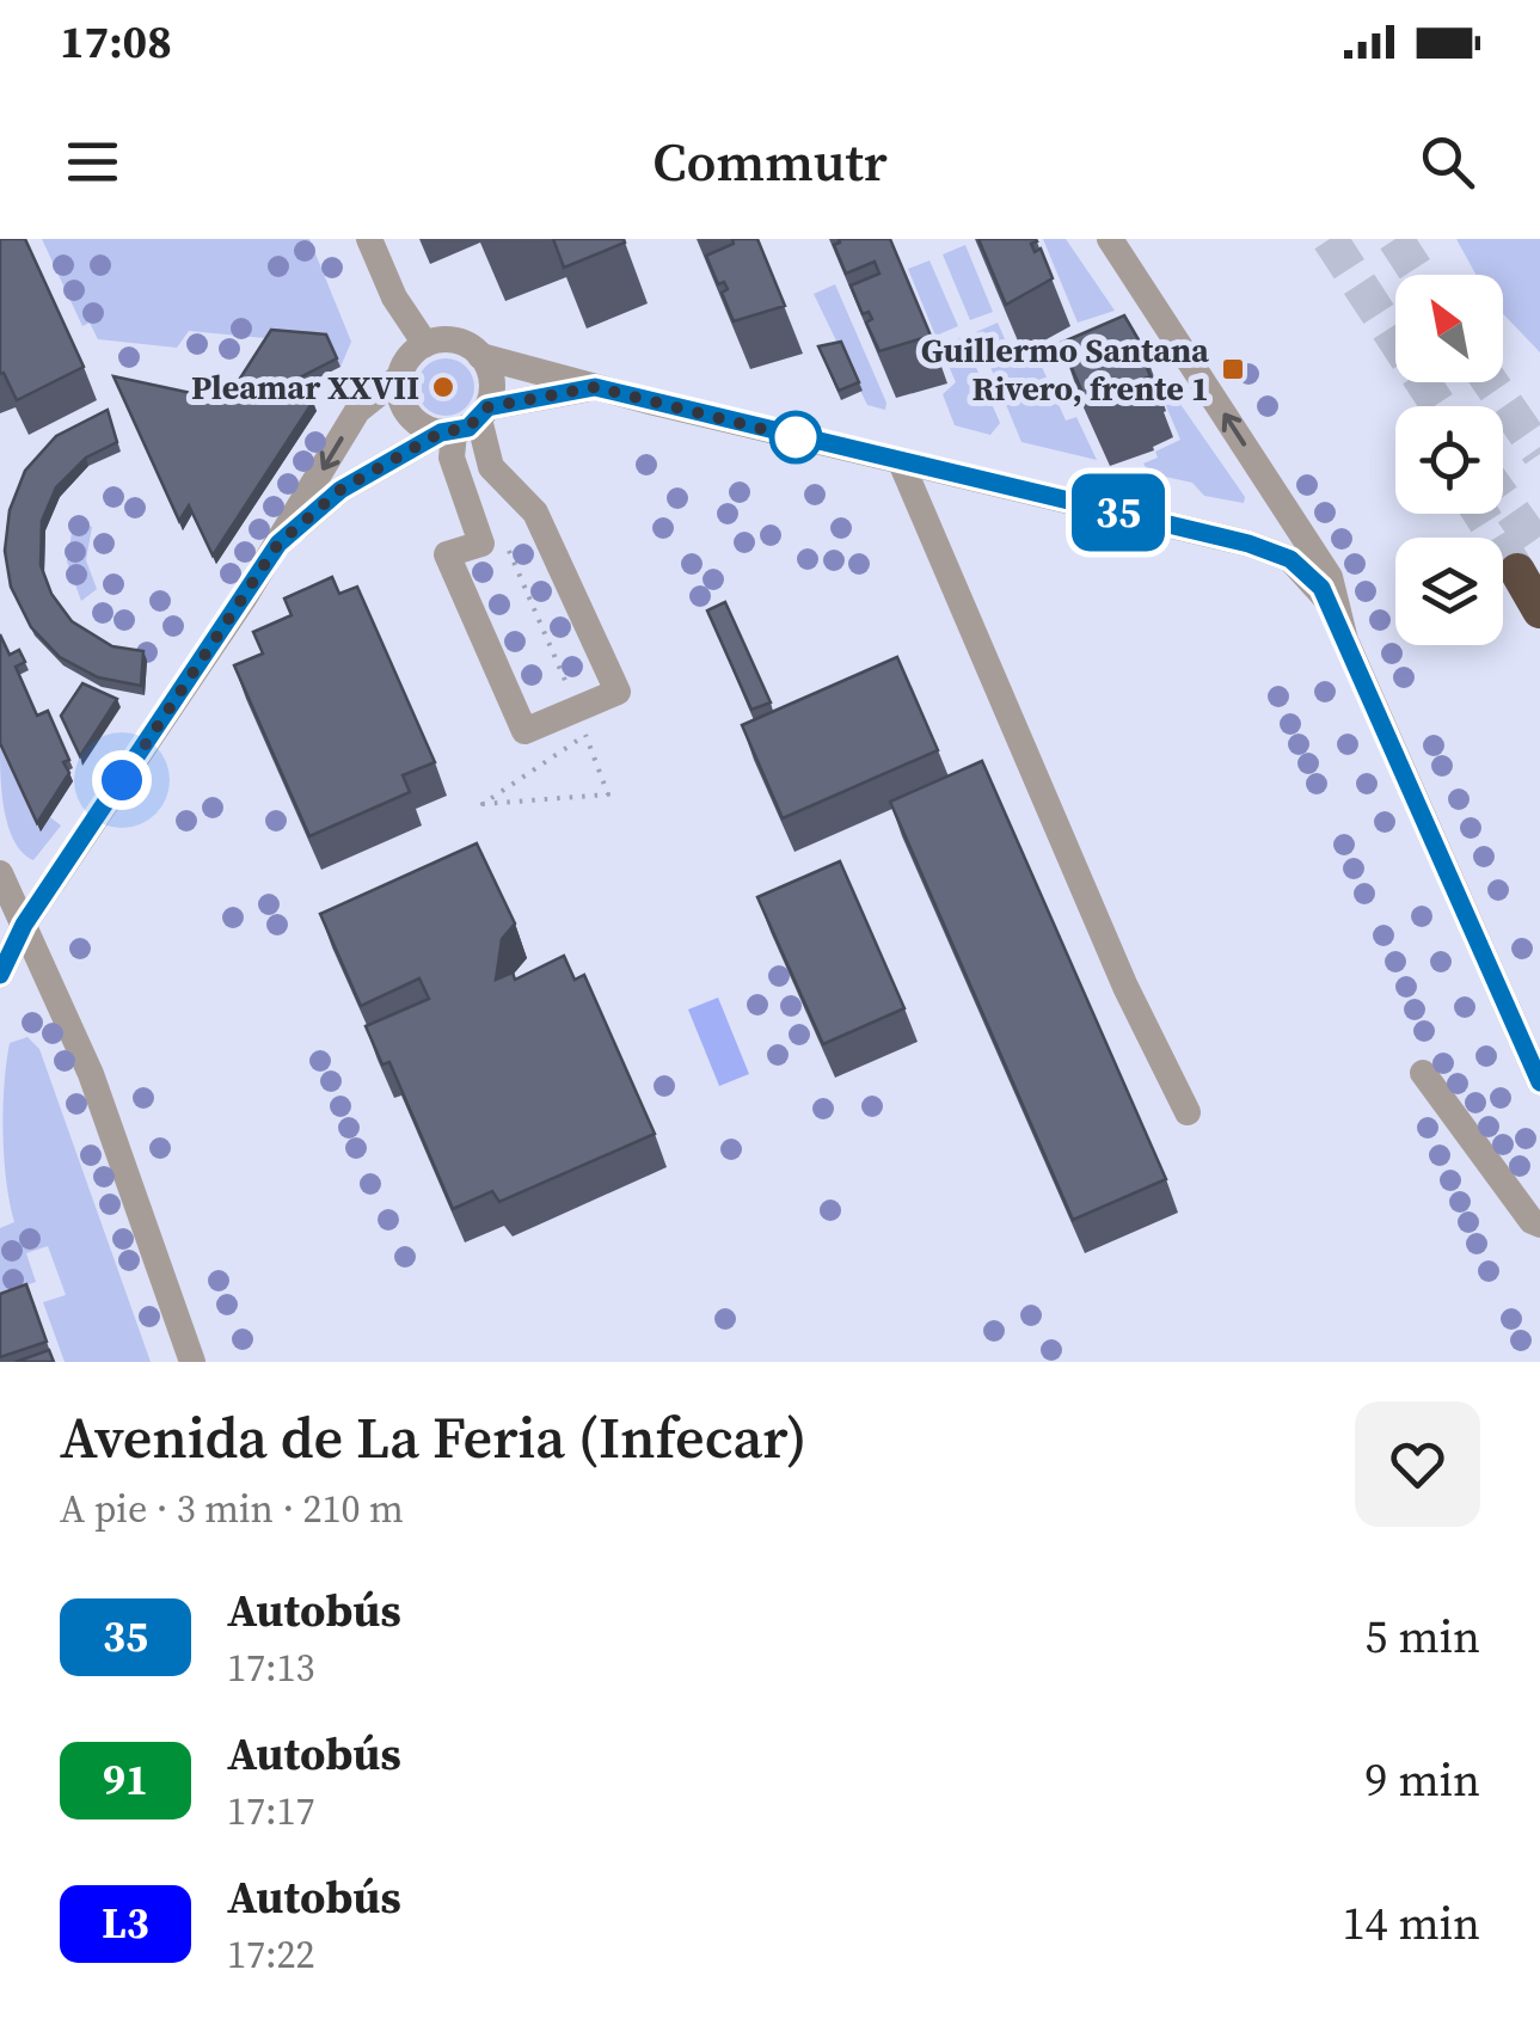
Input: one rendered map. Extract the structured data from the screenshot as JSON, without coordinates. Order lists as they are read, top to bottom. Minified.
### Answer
{"places":{"transit":["Guillermo Santana Rivero, frente 1"],"other":["Pleamar XXVII"]},"lines":["bus line 35"],"north":"top left","page":{"status":"17:08","header":"Commutr","on_map":"35","heading":["Avenida de La Feria (Infecar)","A pie · 3 min · 210 m"],"list":[{"mark":"35","name":"Autobús","note":"17:13","value":"5 min"},{"mark":"91","name":"Autobús","note":"17:17","value":"9 min"},{"mark":"L3","name":"Autobús","note":"17:22","value":"14 min"}]}}
